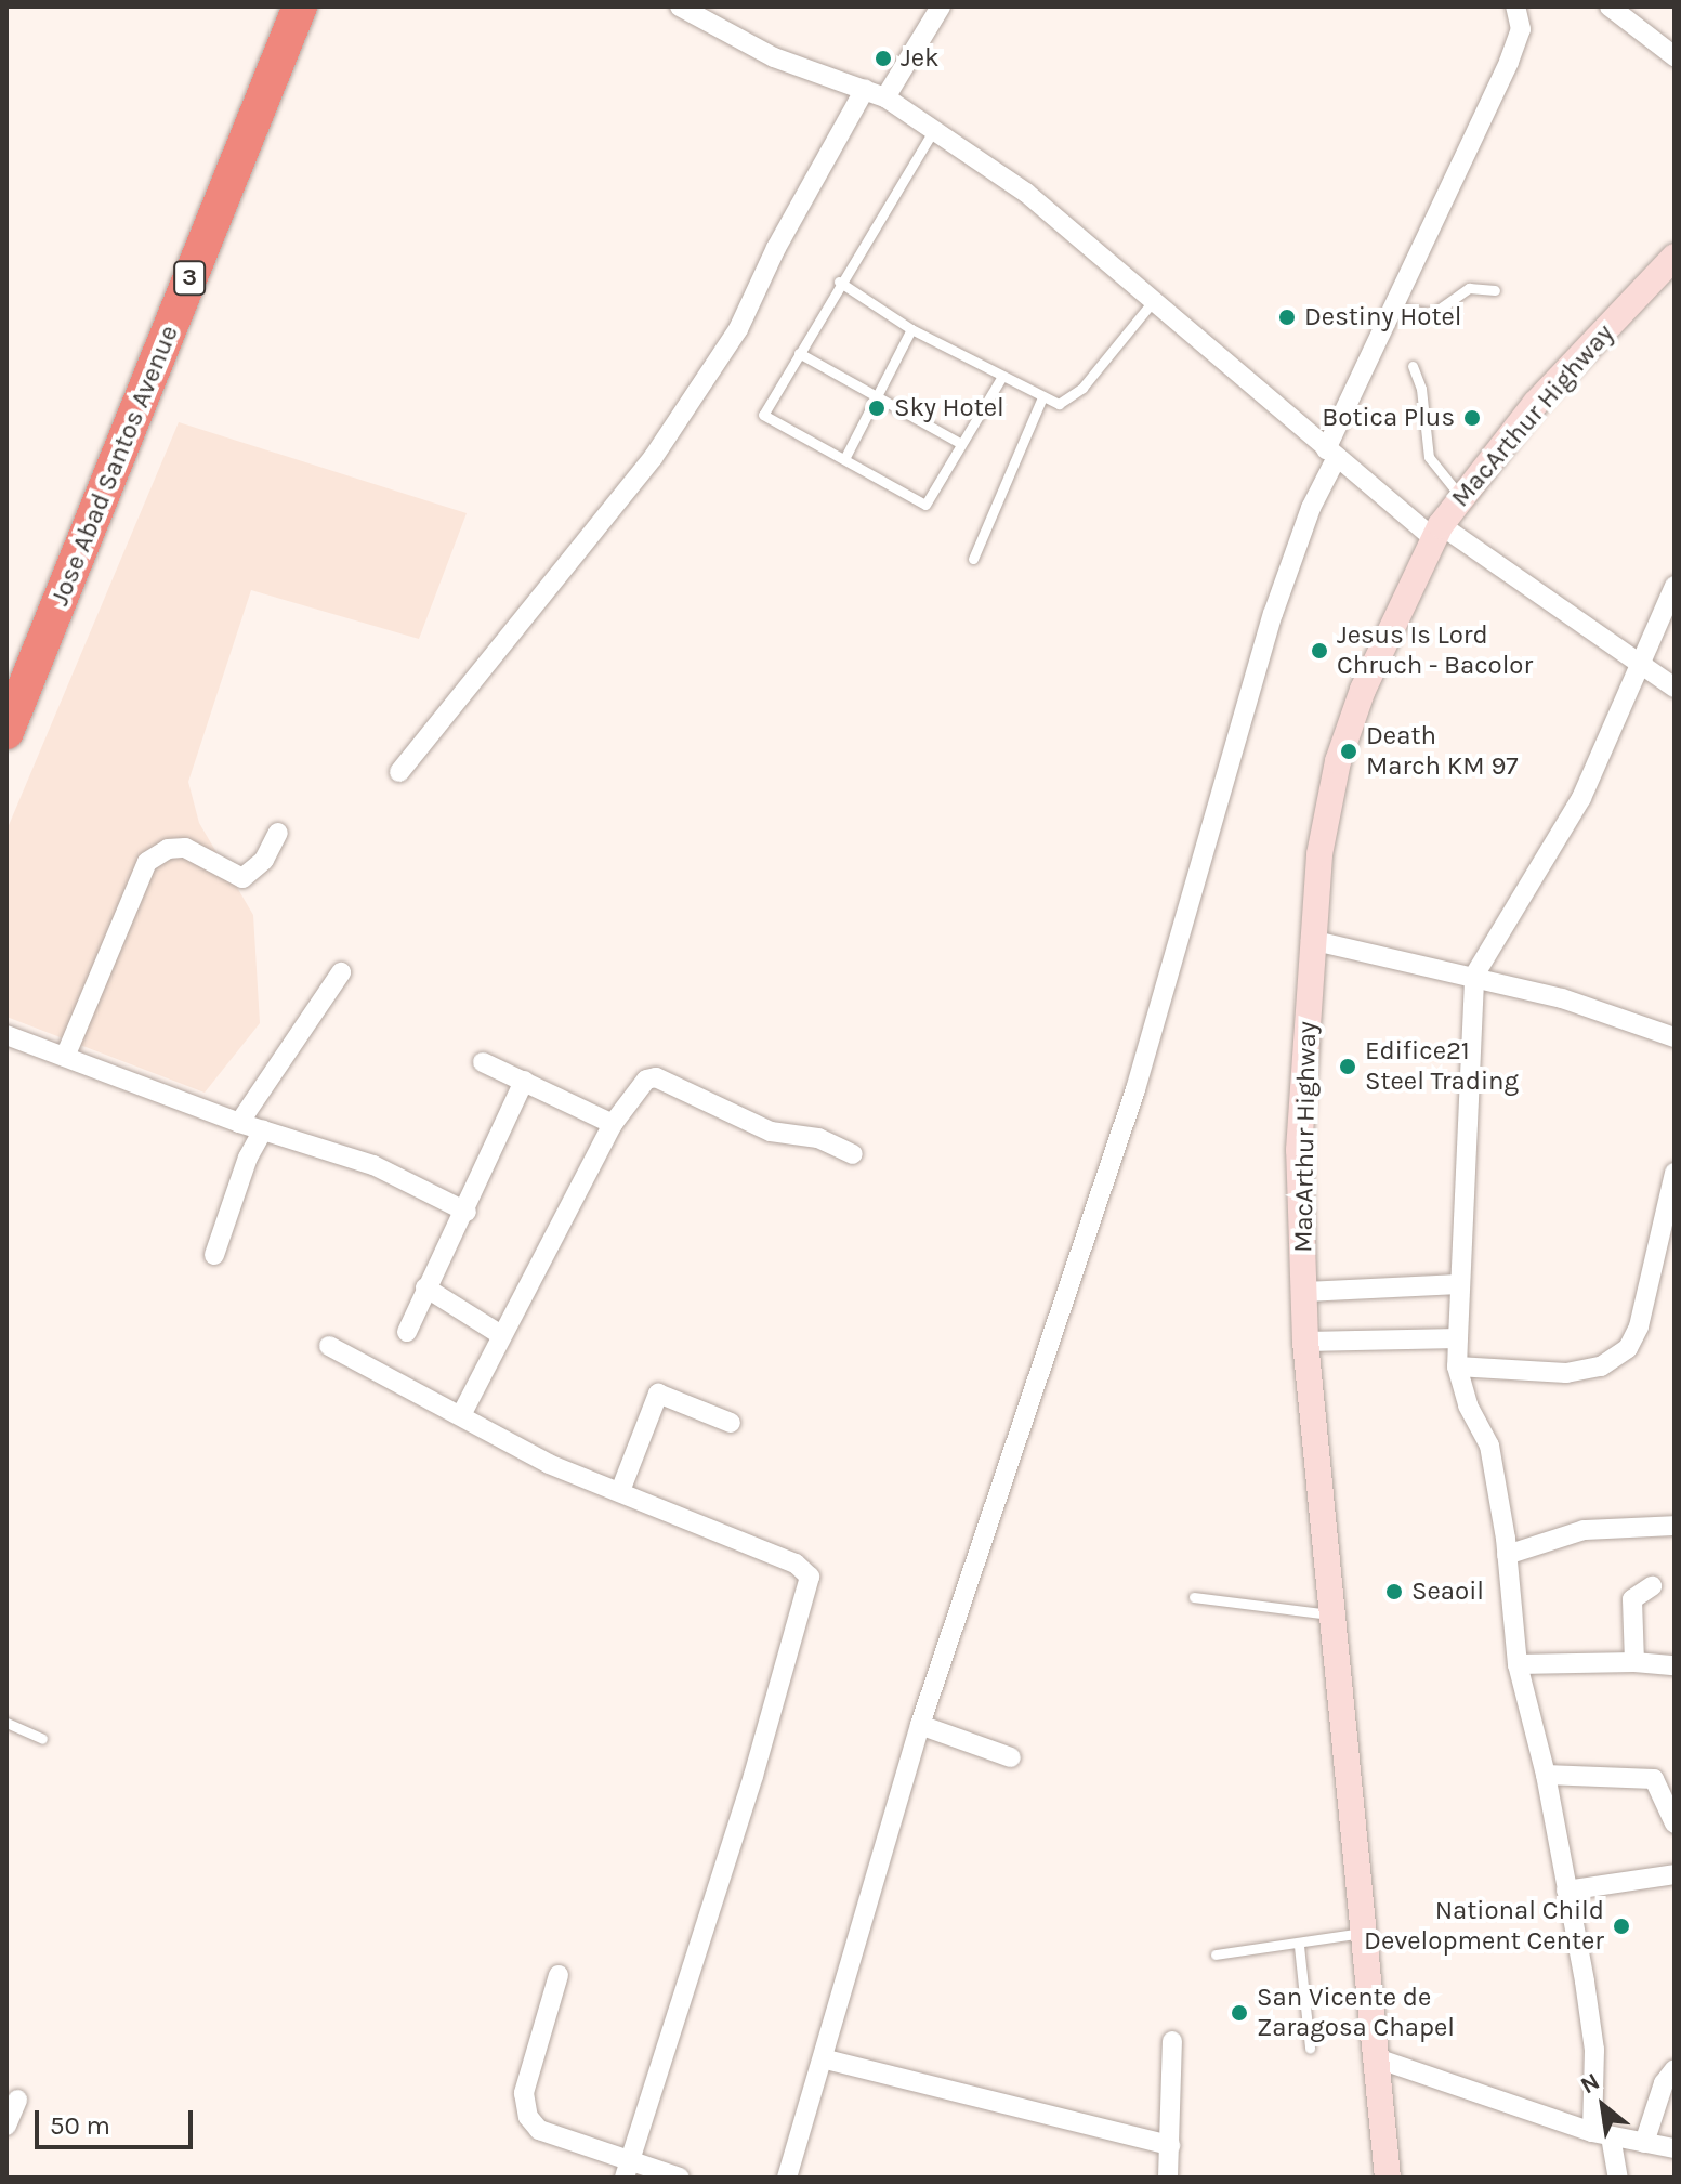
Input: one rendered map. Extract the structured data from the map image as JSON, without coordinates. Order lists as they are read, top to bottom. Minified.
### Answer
{"streets":{"highway":["3","Jose Abad Santos Avenue"],"main road":["MacArthur Highway"]},"places":["Jek","Destiny Hotel","Sky Hotel","Botica Plus","Jesus Is Lord Chruch - Bacolor","Death March KM 97","Edifice21 Steel Trading","Seaoil","National Child Development Center","San Vicente de Zaragosa Chapel"],"scale_bar":"50 m","north":"top left"}
